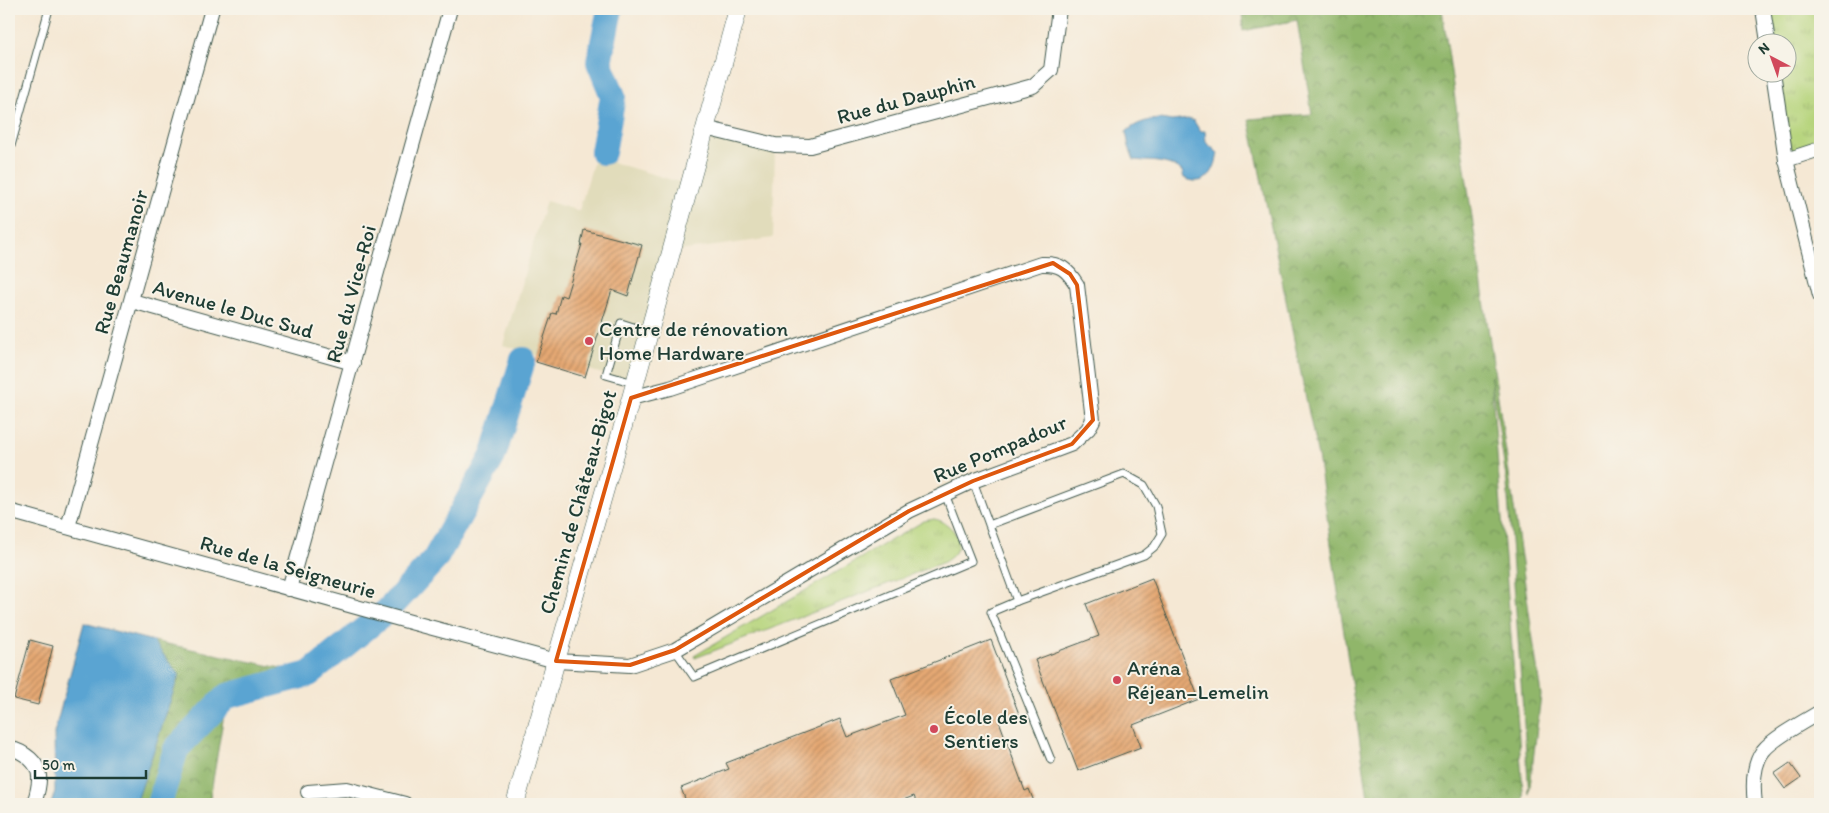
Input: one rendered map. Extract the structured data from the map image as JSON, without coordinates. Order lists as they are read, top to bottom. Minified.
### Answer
{"streets":{"street":["Rue du Dauphin","Rue Beaumanoir","Rue du Vice-Roi","Avenue le Duc Sud","Rue Pompadour","Chemin de Château-Bigot","Rue de la Seigneurie"]},"crossings":[["Rue du Dauphin","Chemin de Château-Bigot"],["Rue Beaumanoir","Avenue le Duc Sud"],["Rue Beaumanoir","Rue de la Seigneurie"],["Rue du Vice-Roi","Avenue le Duc Sud"],["Rue du Vice-Roi","Rue de la Seigneurie"],["Rue Pompadour","Chemin de Château-Bigot"],["Rue Pompadour","Rue de la Seigneurie"],["Chemin de Château-Bigot","Rue de la Seigneurie"]],"places":["Centre de rénovation Home Hardware","Aréna Réjean‑Lemelin","École des Sentiers"],"scale_bar":"50 m","north":"top left"}
